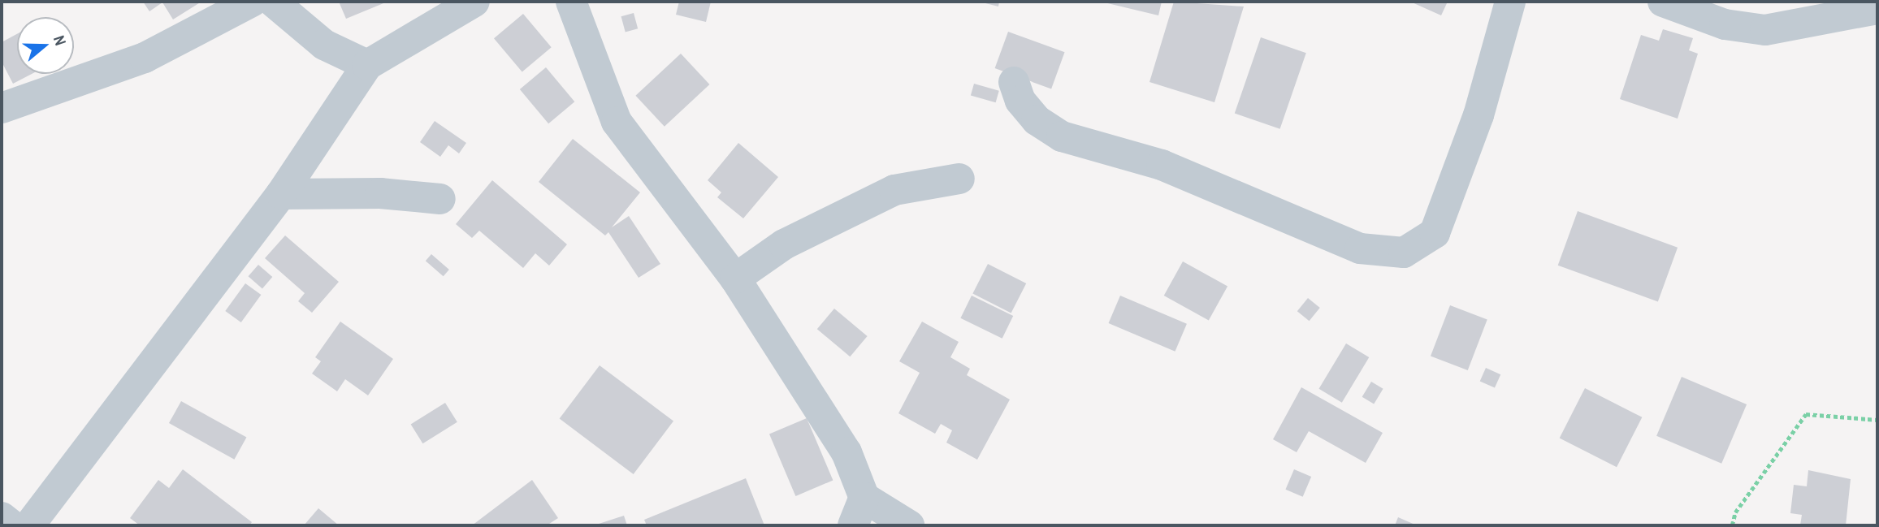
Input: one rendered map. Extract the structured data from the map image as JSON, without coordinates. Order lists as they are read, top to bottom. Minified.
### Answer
{"north":"right"}
